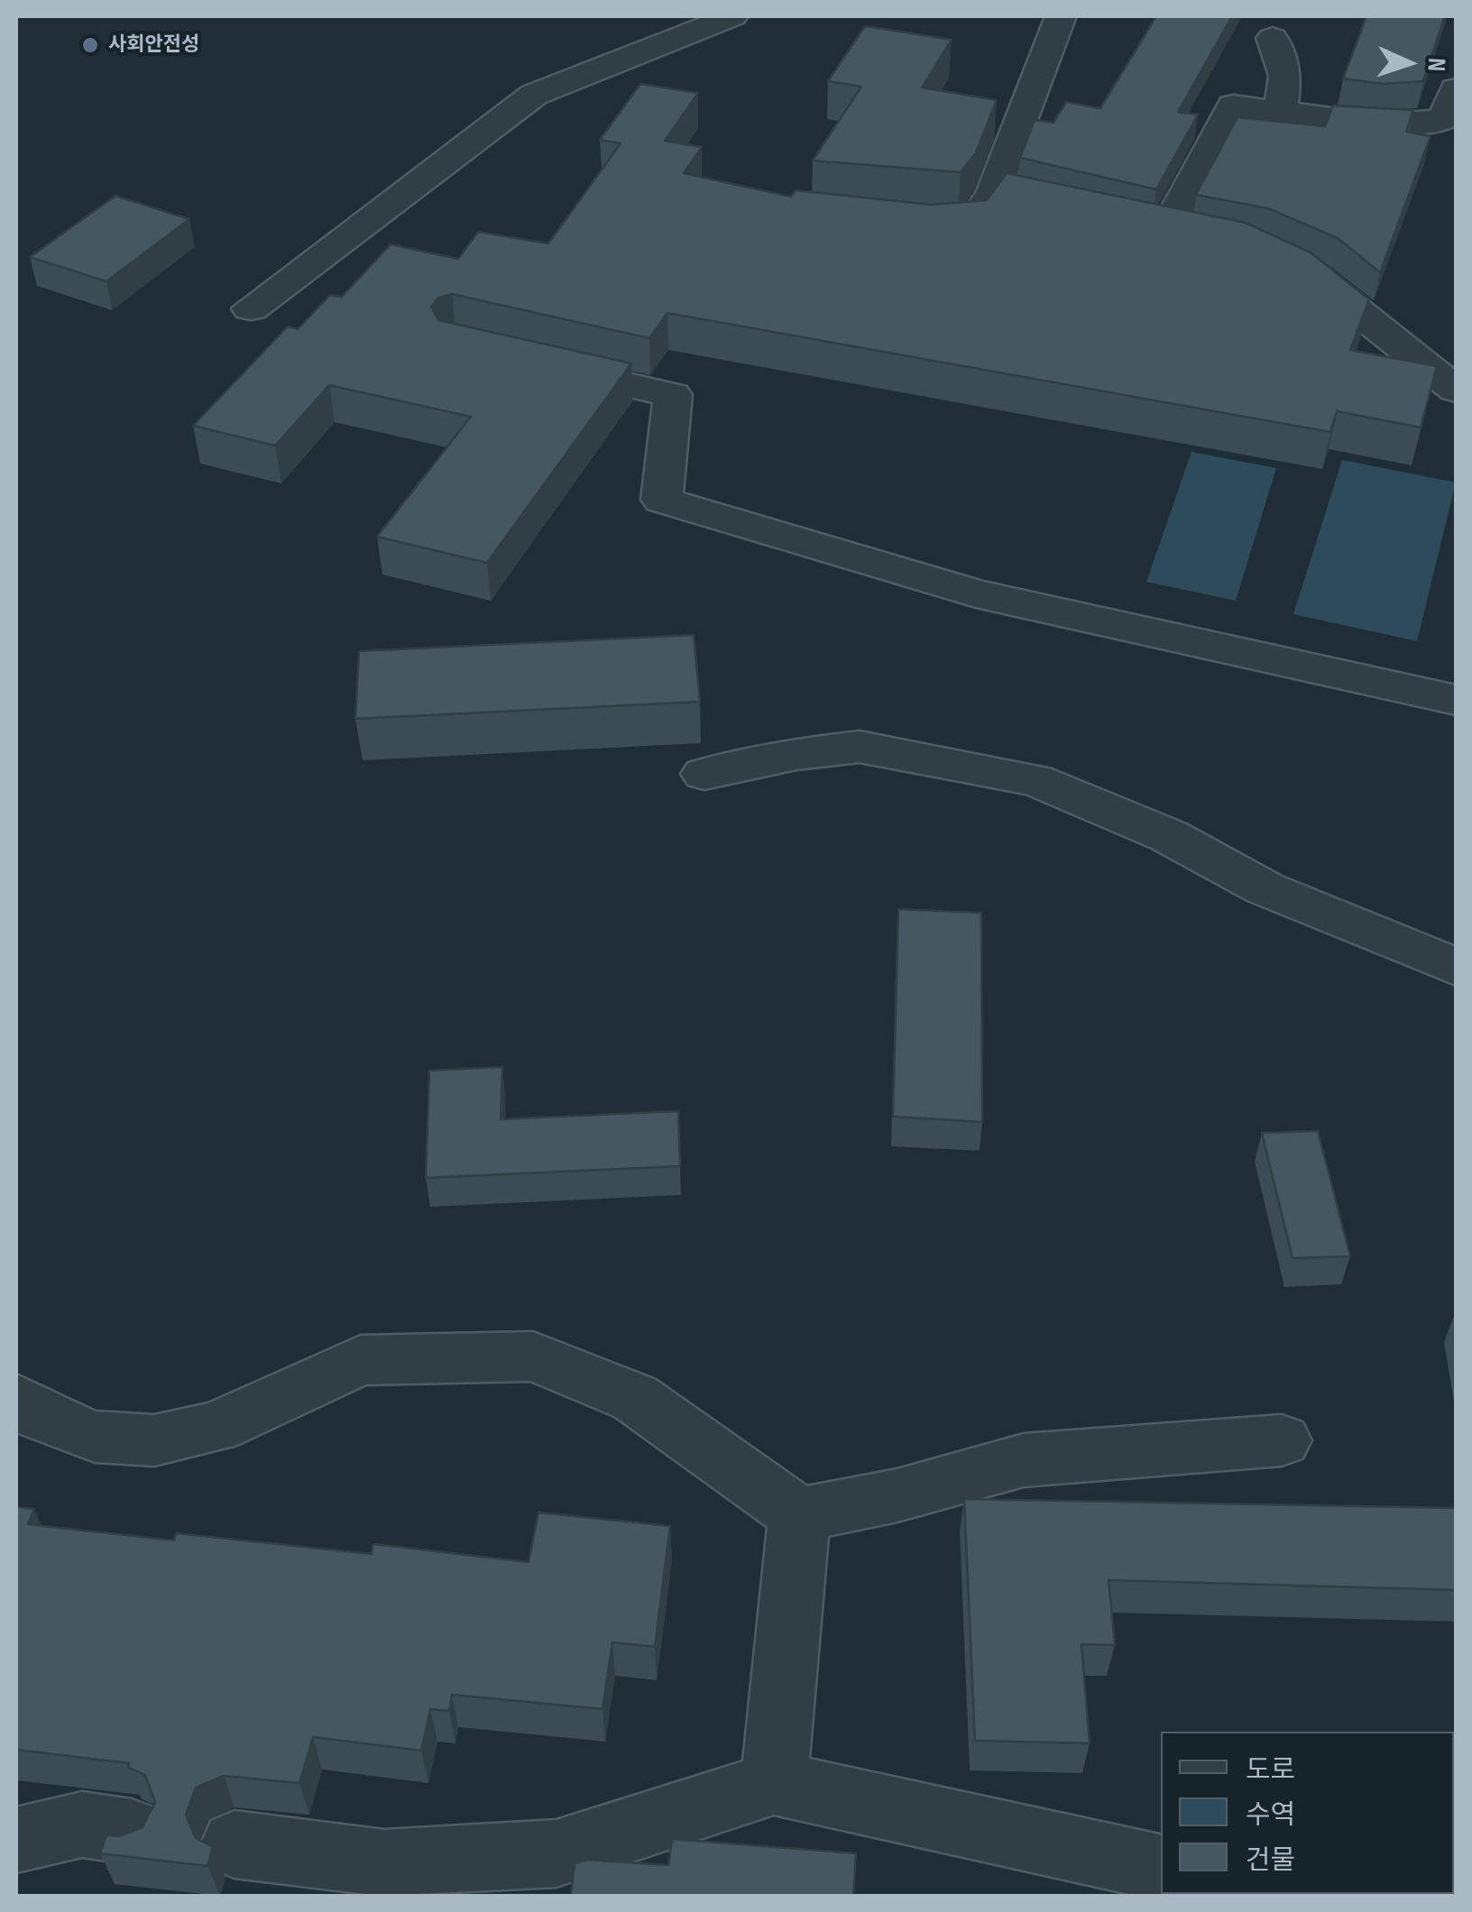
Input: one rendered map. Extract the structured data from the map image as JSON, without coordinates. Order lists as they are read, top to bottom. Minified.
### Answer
{"places":["사회안전성"],"legend":["도로","수역","건물"],"north":"right"}
